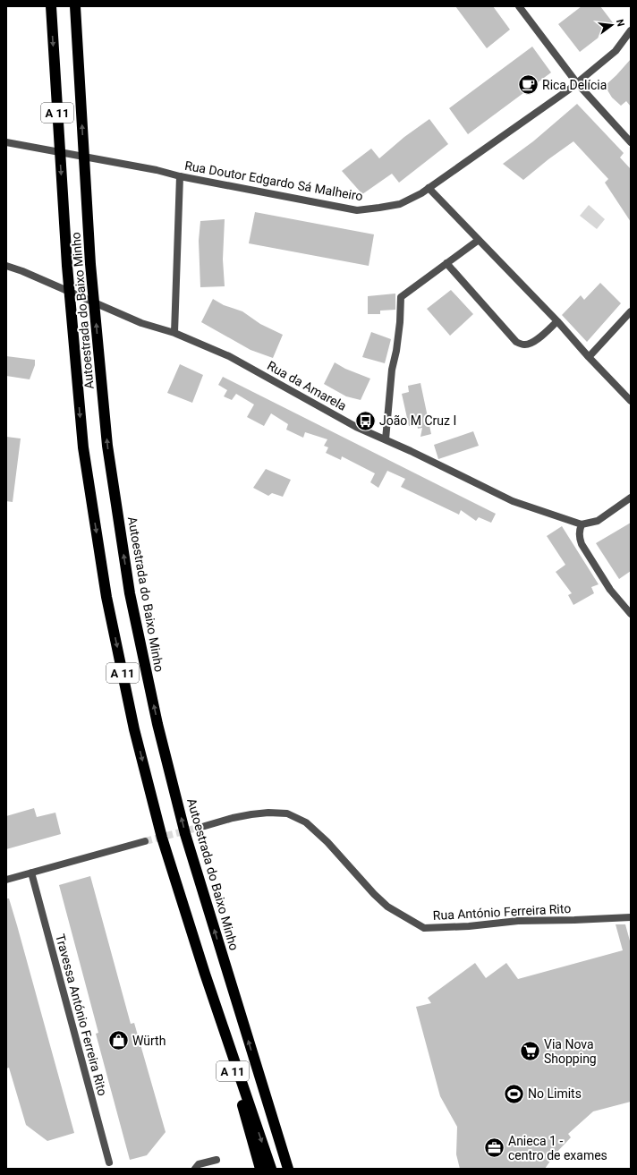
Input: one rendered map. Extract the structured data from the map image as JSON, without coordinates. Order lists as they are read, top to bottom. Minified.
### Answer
{"streets":{"highway":["A 11","Autoestrada do Baixo Minho"],"street":["Rua Doutor Edgardo Sá Malheiro","Rua da Amarela","Rua António Ferreira Rito","Travessa António Ferreira Rito"]},"crossings":[["A 11","Autoestrada do Baixo Minho"]],"places":{"cafe":["Rica Delícia"],"bus stop":["João M Cruz I"],"shop":["Würth"],"supermarket":["Via Nova Shopping"],"sports":["No Limits"],"office":["Anieca 1 - centro de exames"]},"north":"right"}
